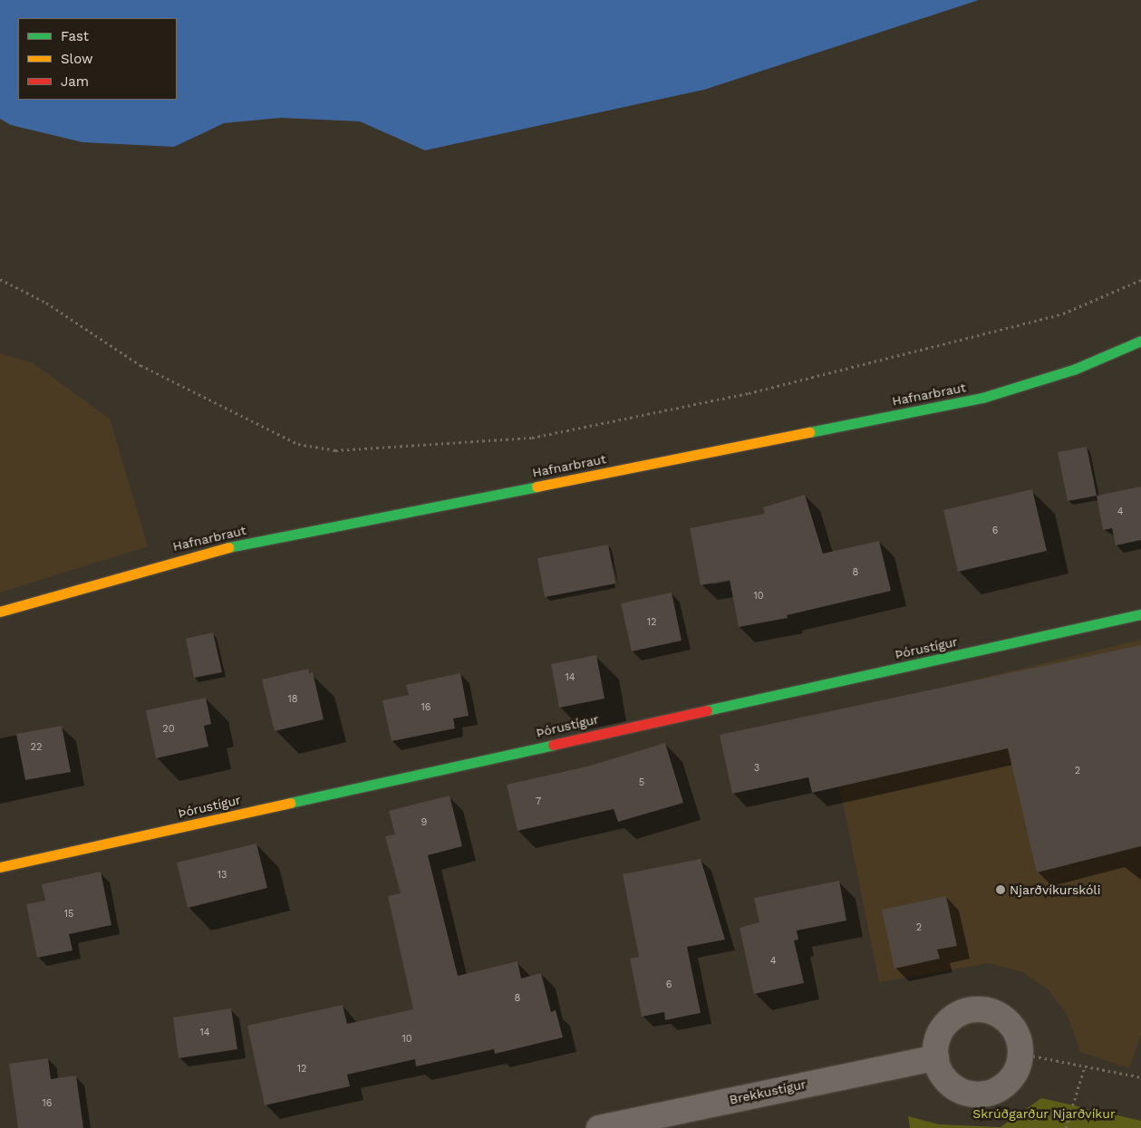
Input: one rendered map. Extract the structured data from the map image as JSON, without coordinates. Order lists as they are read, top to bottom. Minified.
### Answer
{"streets":{"street":["Hafnarbraut","Þórustígur","Brekkustígur"]},"parks":["Skrúðgarður Njarðvíkur"],"places":["Njarðvíkurskóli"],"house_numbers":["4","6","8","10","12","14","18","16","20","22","3","2","5","7","9","13","15","2","4","6","8","14","10","12","16"],"legend":["Fast","Slow","Jam"]}
